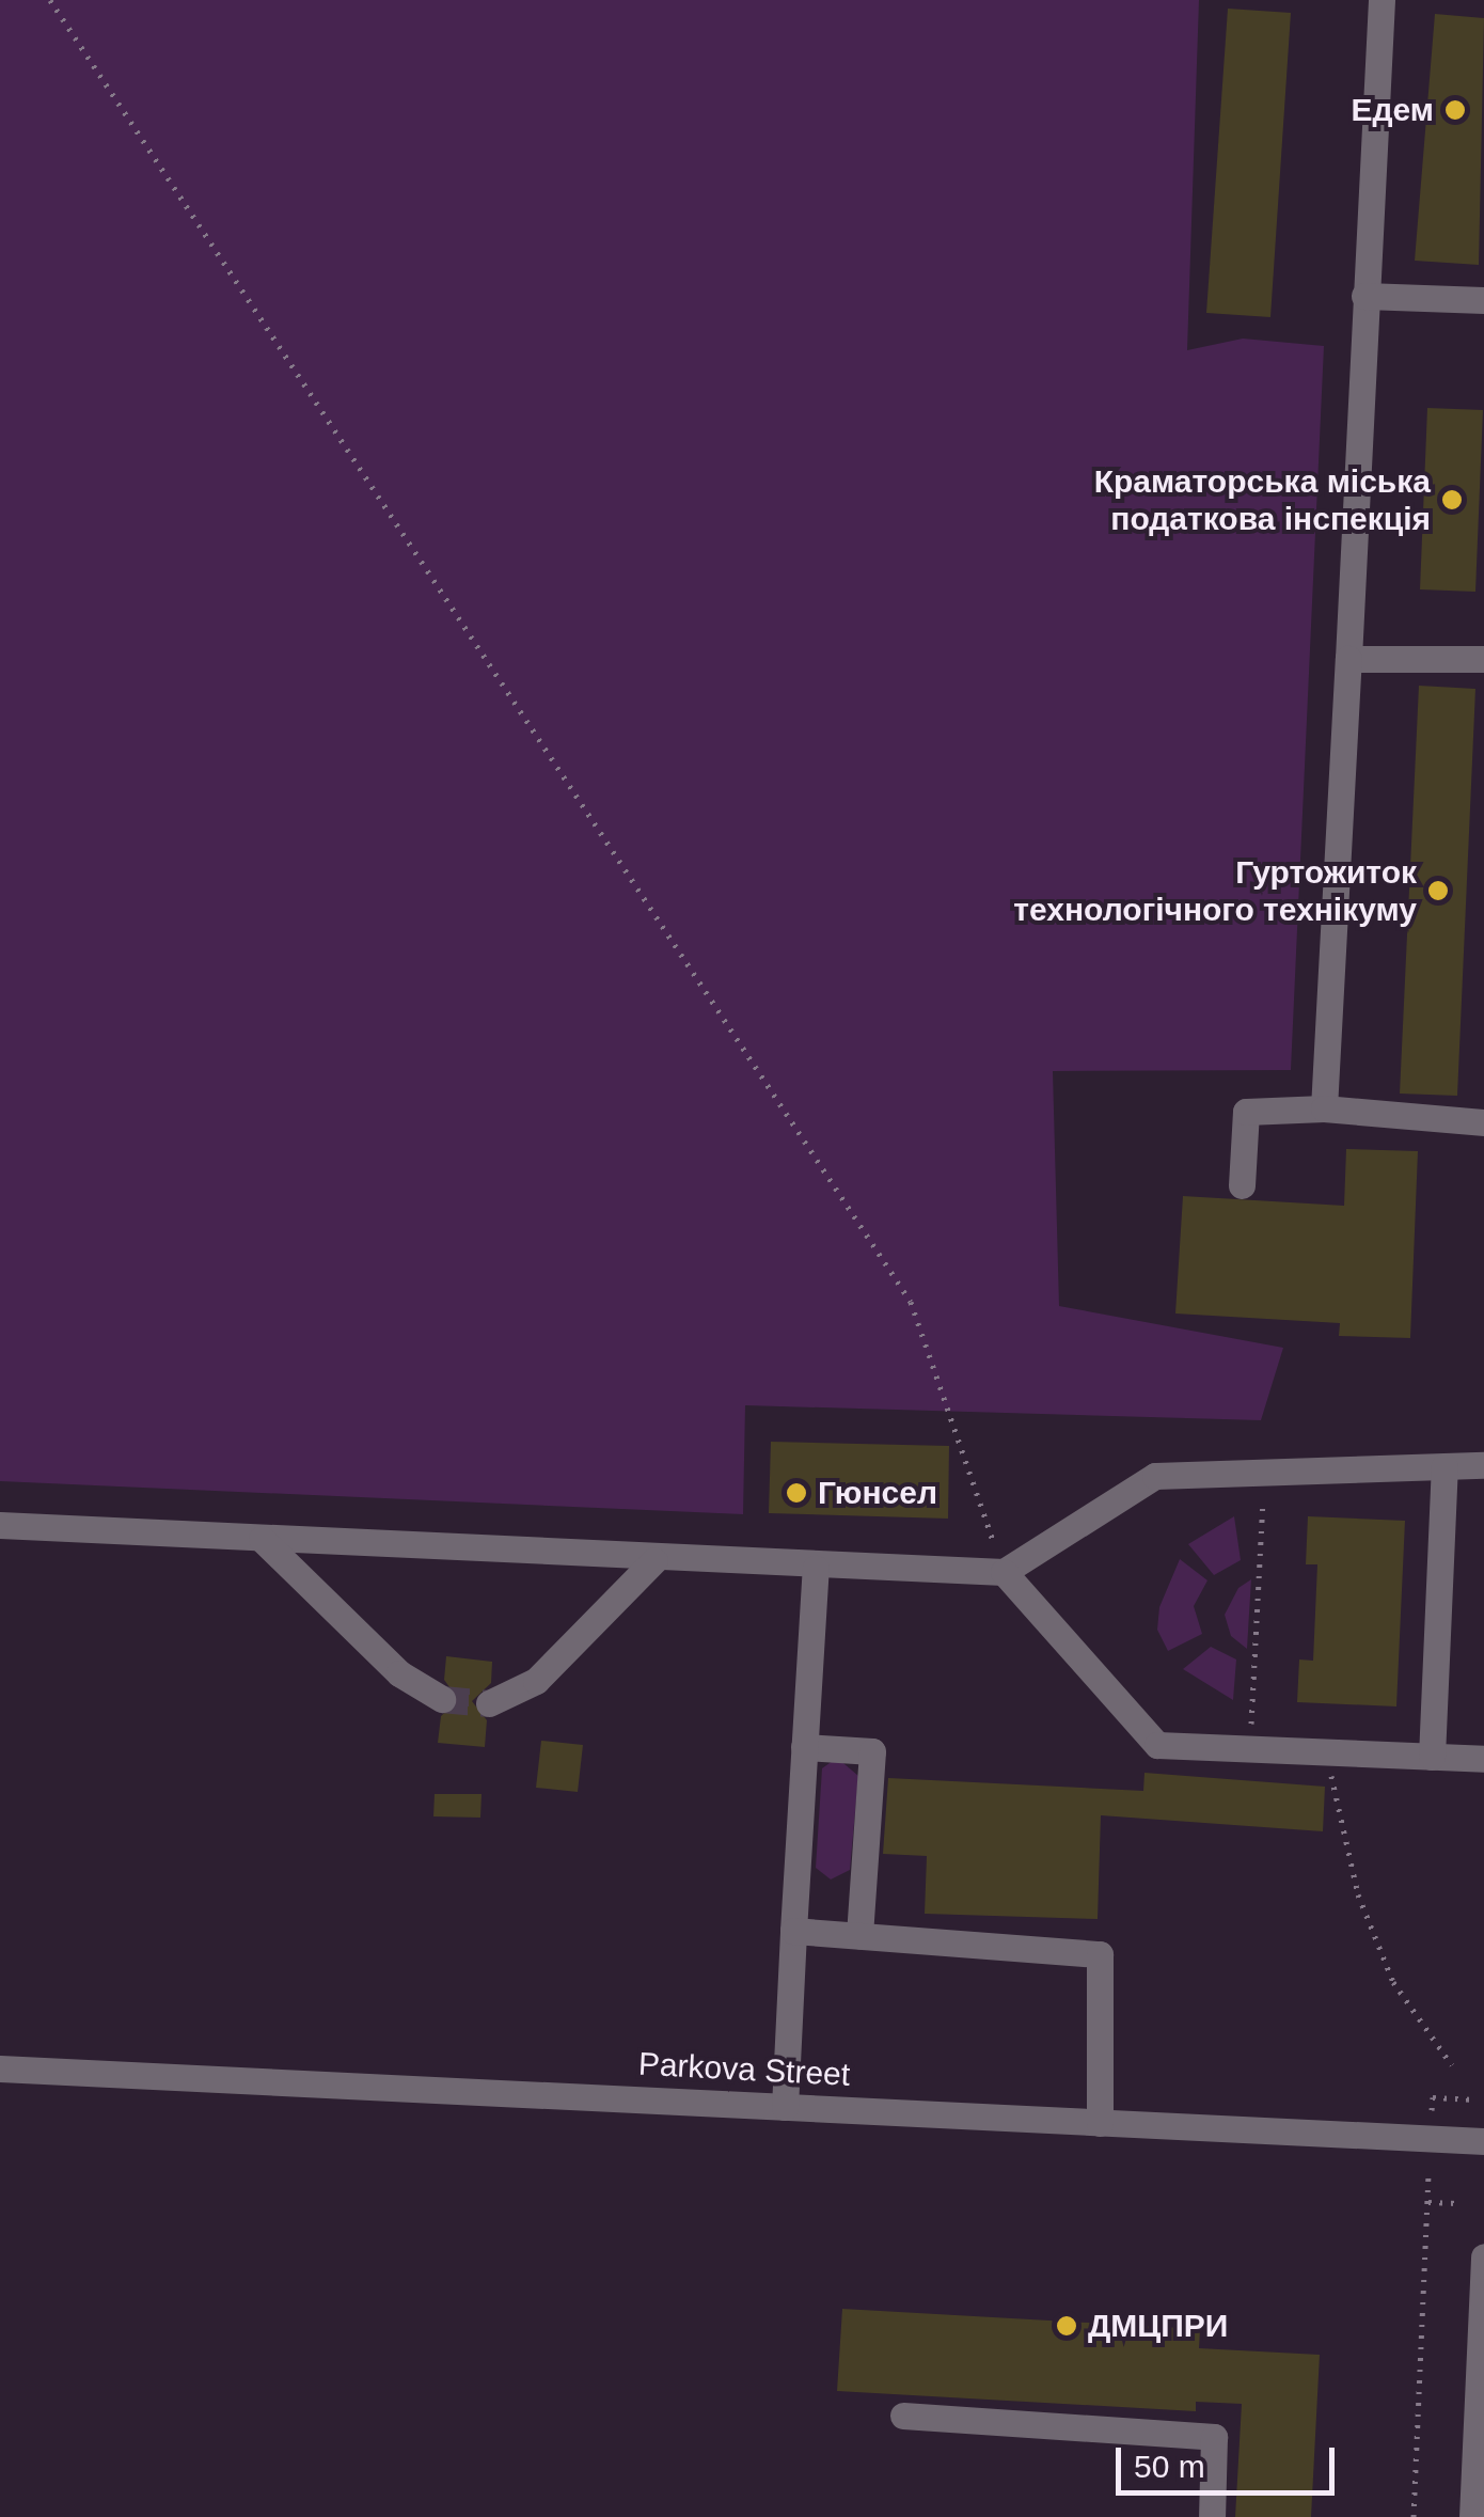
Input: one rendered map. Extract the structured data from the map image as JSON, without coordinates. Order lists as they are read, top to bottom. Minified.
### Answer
{"streets":{"street":["Parkova Street"]},"places":["Едем","Краматорська міська податкова інспекція","Гуртожиток технологічного технікуму","Гюнсел","ДМЦПРИ"],"scale_bar":"50 m"}
